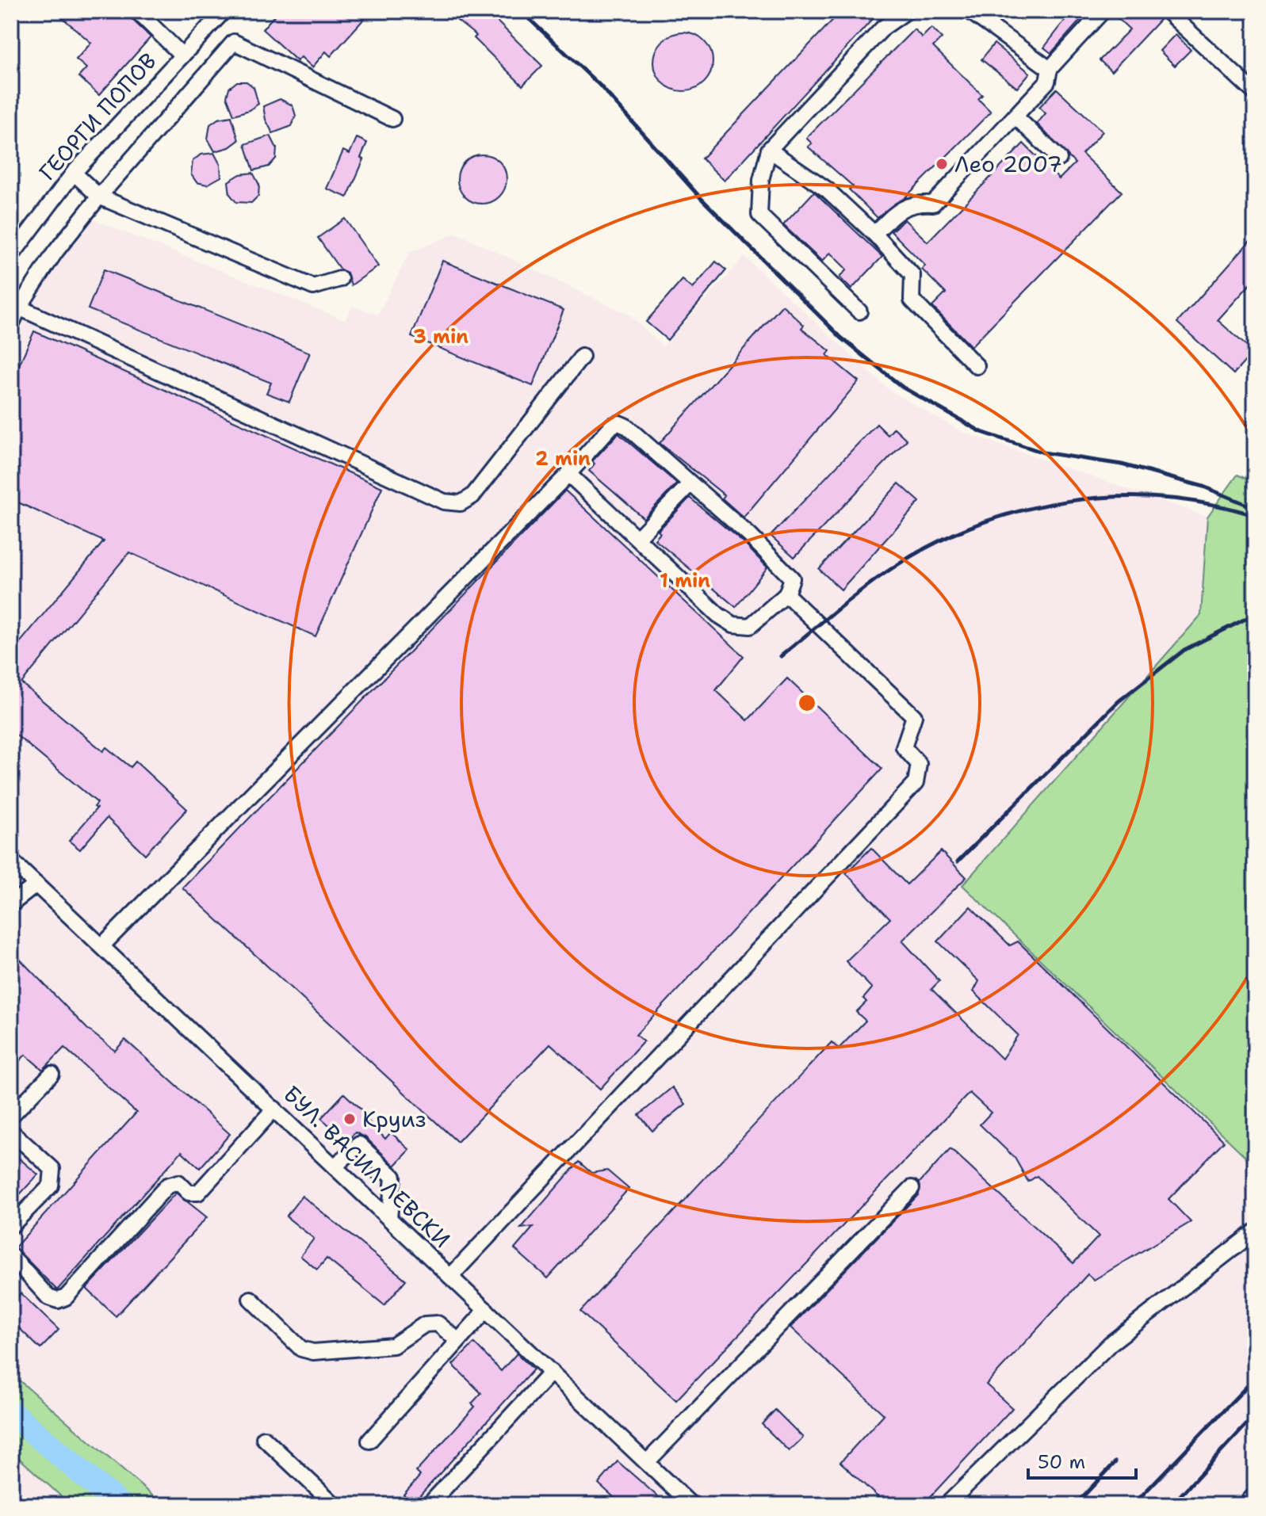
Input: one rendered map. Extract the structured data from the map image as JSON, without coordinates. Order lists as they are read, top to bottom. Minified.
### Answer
{"streets":{"street":["ГЕОРГИ ПОПОВ","БУЛ. ВАСИЛ ЛЕВСКИ"]},"places":["Лео 2007","Круиз"],"scale_bar":"50 m","rings":["3 min","2 min","1 min"]}
